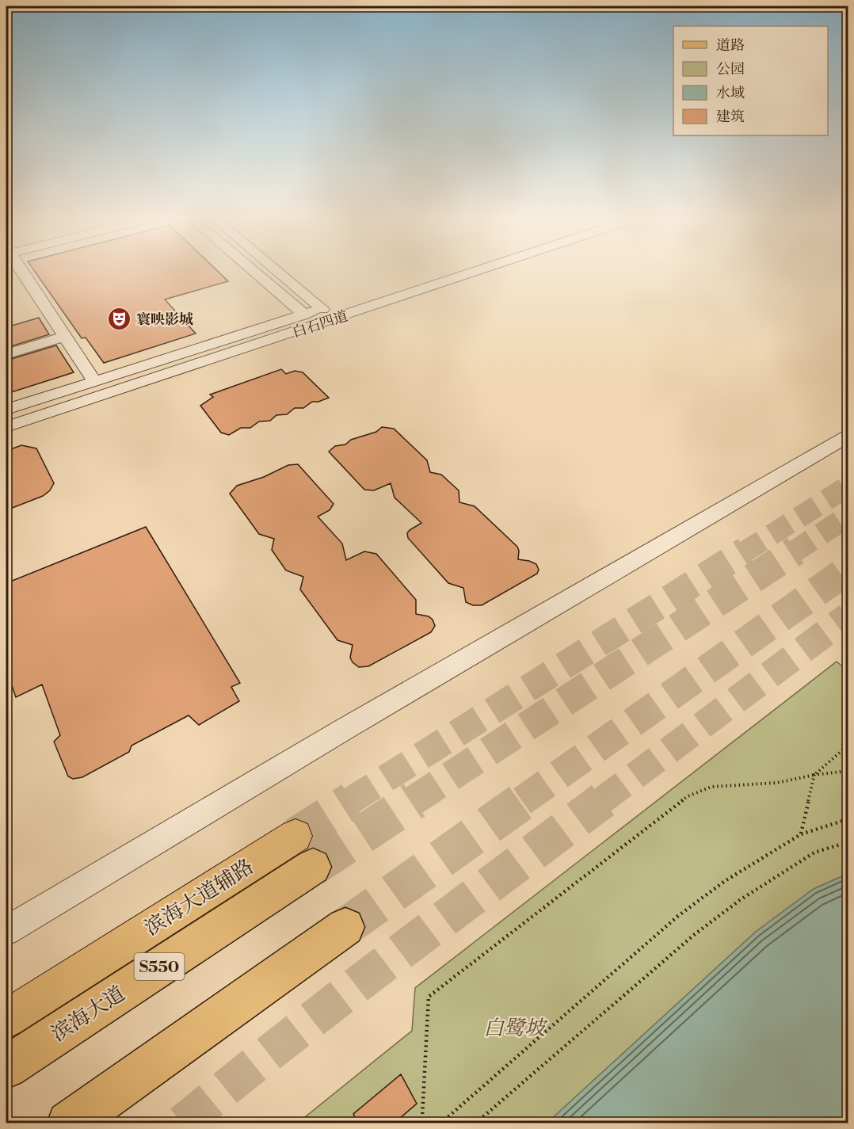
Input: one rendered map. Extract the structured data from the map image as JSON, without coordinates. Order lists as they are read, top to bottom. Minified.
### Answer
{"streets":{"highway":["S550","滨海大道"],"main road":["滨海大道辅路"],"street":["白石四道"]},"crossings":[["滨海大道辅路","滨海大道"]],"parks":["白鹭坡"],"places":{"theatre":["寰映影城"]},"legend":["道路","公园","水域","建筑"]}
